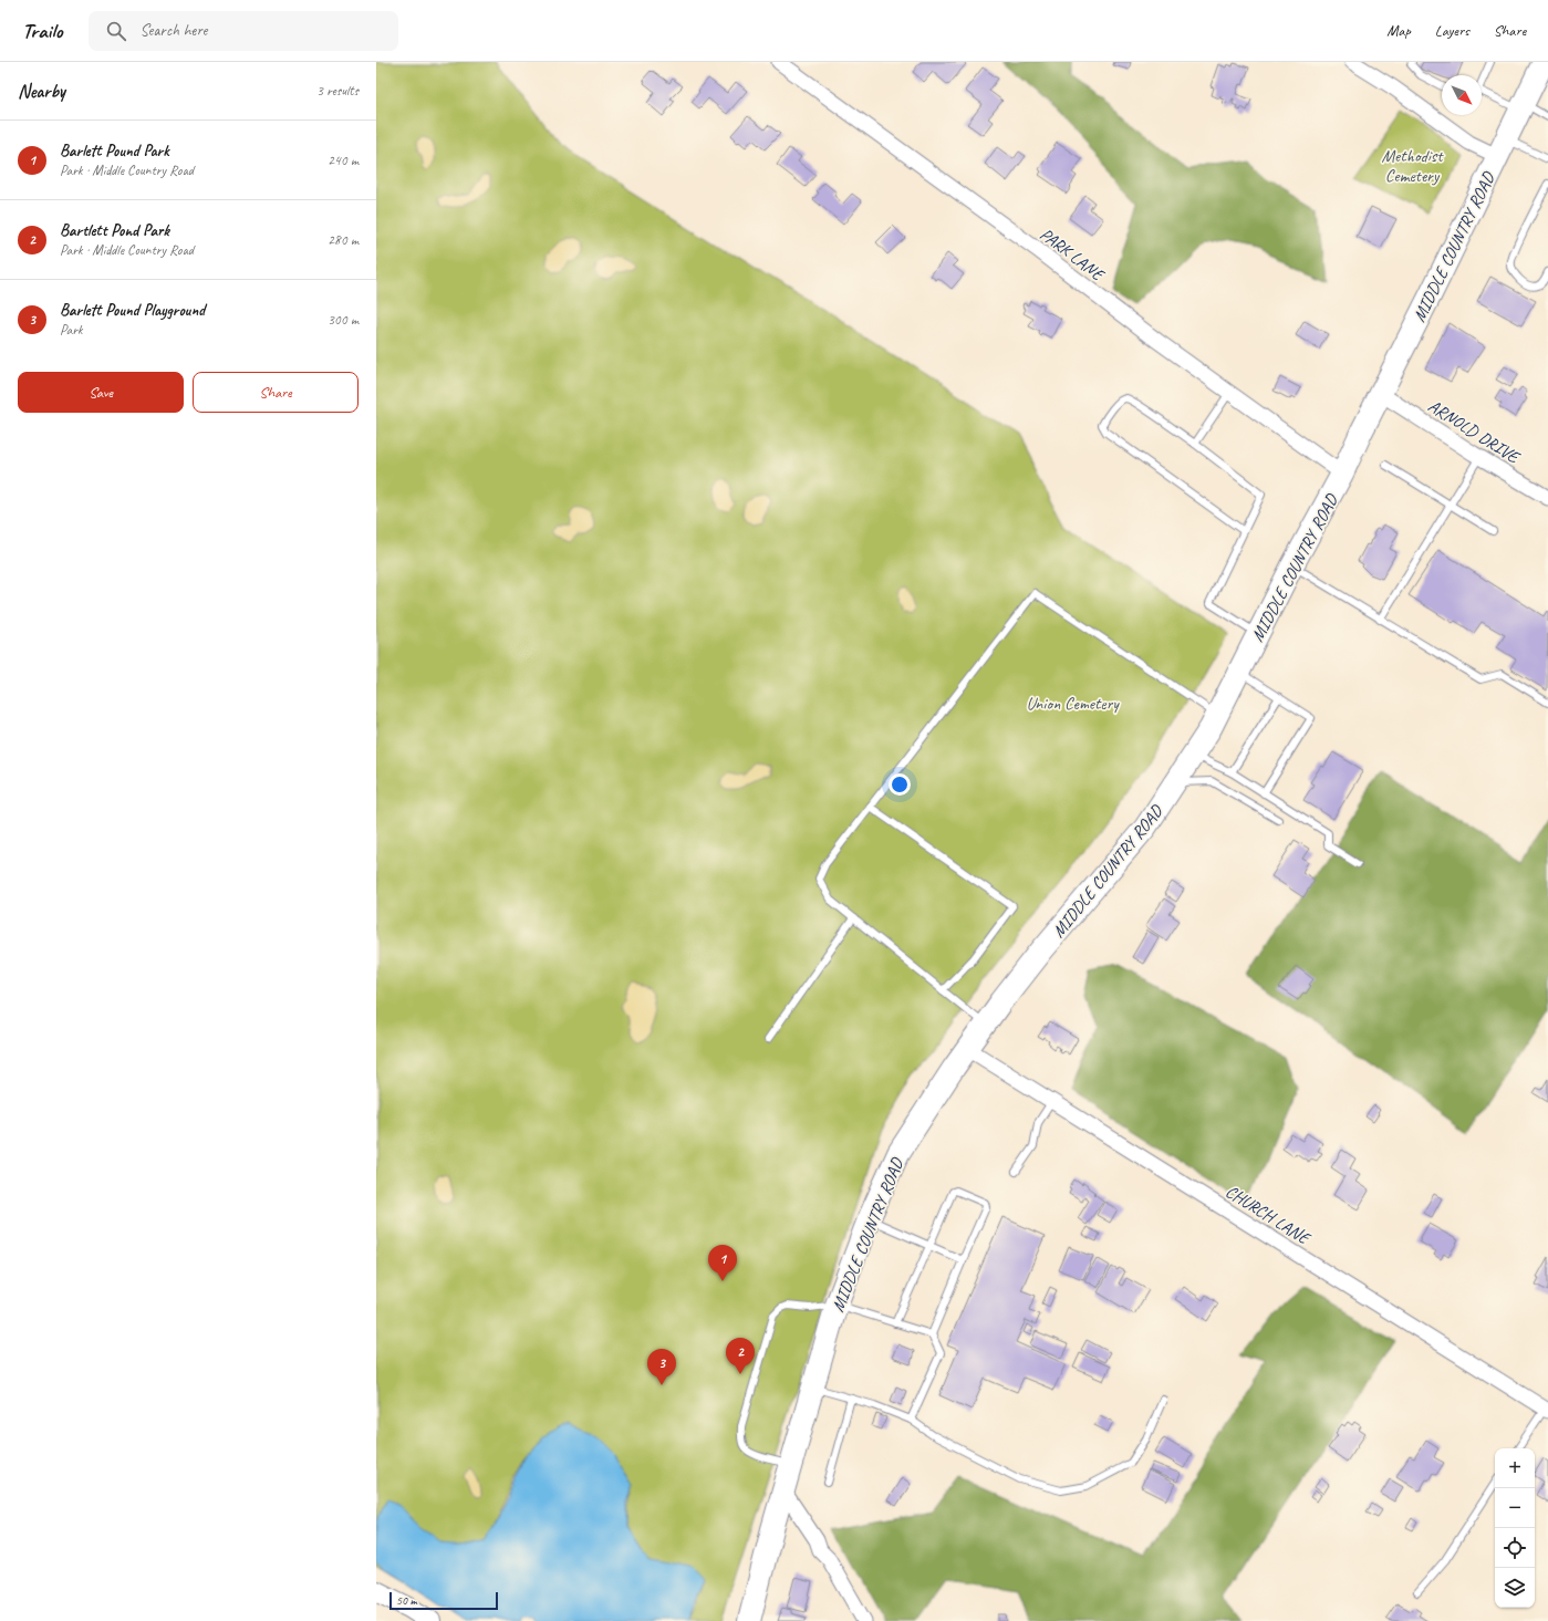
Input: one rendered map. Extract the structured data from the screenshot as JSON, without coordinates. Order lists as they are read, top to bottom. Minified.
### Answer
{"streets":{"main road":["MIDDLE COUNTRY ROAD"],"street":["PARK LANE","ARNOLD DRIVE","CHURCH LANE"]},"crossings":[["MIDDLE COUNTRY ROAD","PARK LANE"],["MIDDLE COUNTRY ROAD","ARNOLD DRIVE"],["MIDDLE COUNTRY ROAD","CHURCH LANE"]],"parks":["Methodist Cemetery","Union Cemetery"],"scale_bar":"50 m","north":"bottom right","page":{"header":"Trailo","search":"Search here","nav":["Map","Layers","Share"],"heading":["Nearby","3 results"],"list":[{"mark":"1","name":"Barlett Pound Park","note":"Park · Middle Country Road","value":"240 m"},{"mark":"2","name":"Bartlett Pond Park","note":"Park · Middle Country Road","value":"280 m"},{"mark":"3","name":"Barlett Pound Playground","note":"Park","value":"300 m"}],"buttons":["Save","Share"],"pins":["1","2","3"],"map_buttons":["+","−"],"scale":"50 m"}}
